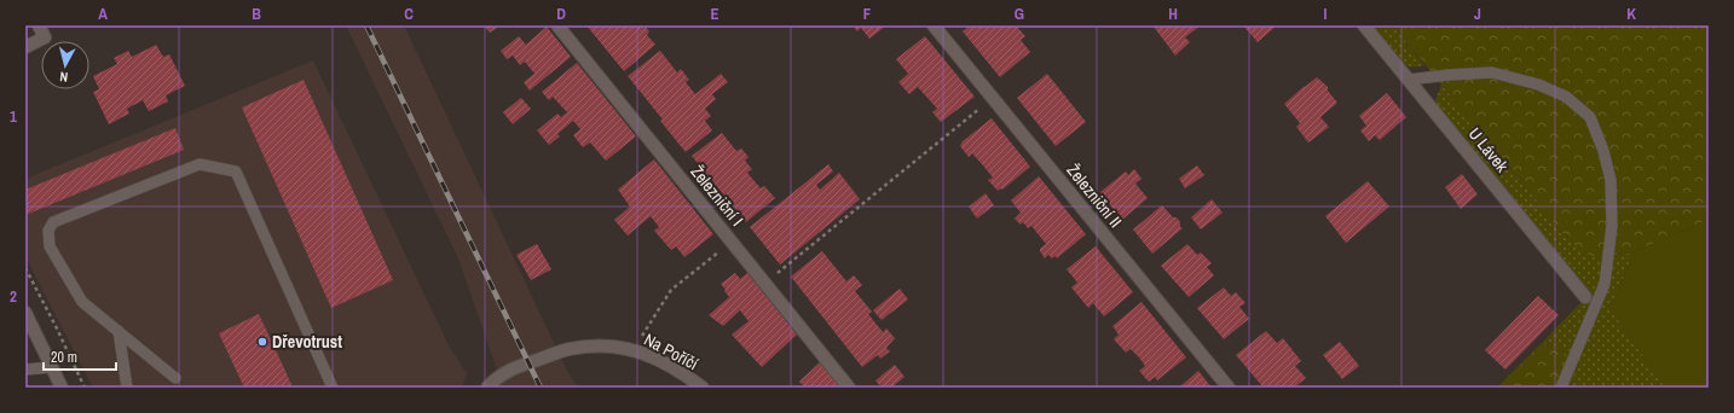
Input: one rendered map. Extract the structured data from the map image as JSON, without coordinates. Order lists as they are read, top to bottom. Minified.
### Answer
{"streets":{"street":["U Lávek","Železniční I","Železniční II","Na Poříčí"]},"places":["Dřevotrust"],"scale_bar":"20 m","north":"bottom","grid":{"columns":["A","B","C","D","E","F","G","H","I","J","K"],"rows":["1","2"]}}
